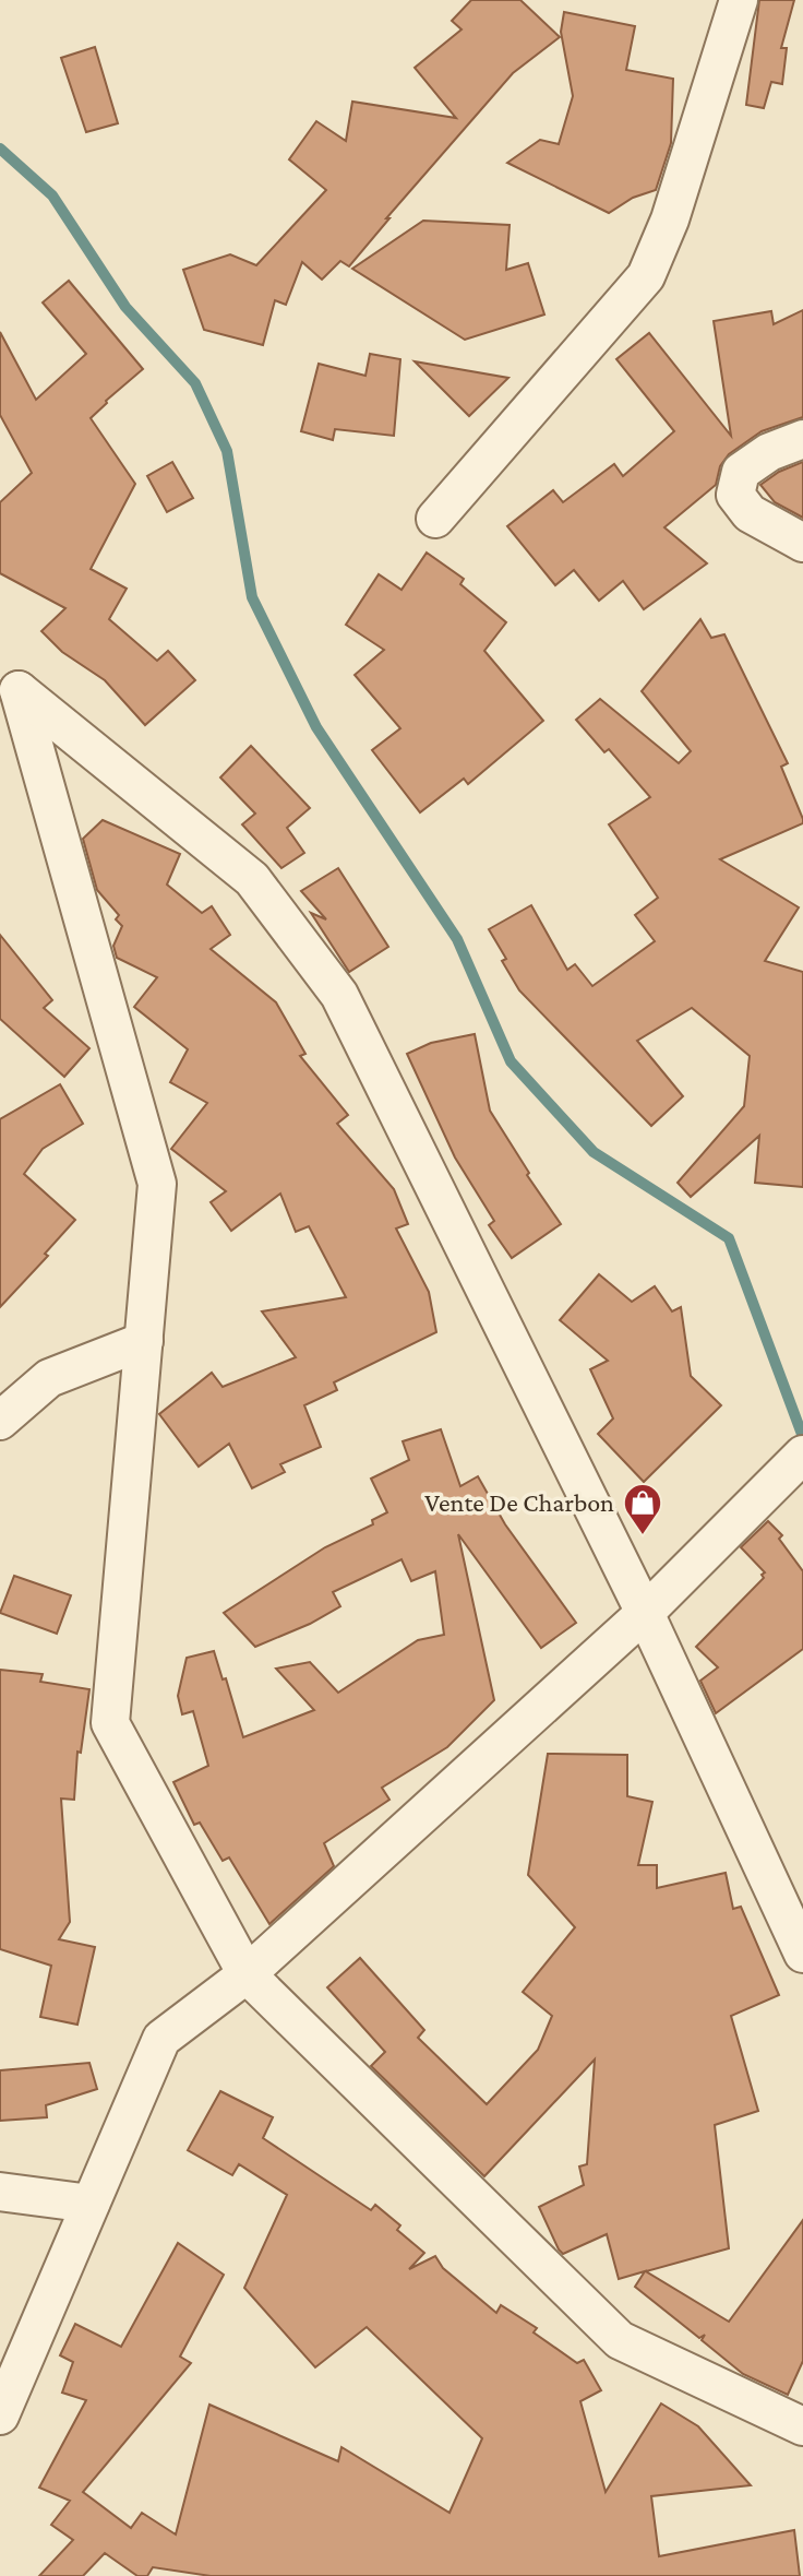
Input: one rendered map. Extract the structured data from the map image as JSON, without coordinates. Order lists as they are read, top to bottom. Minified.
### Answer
{"places":{"shop":["Vente De Charbon"]}}
